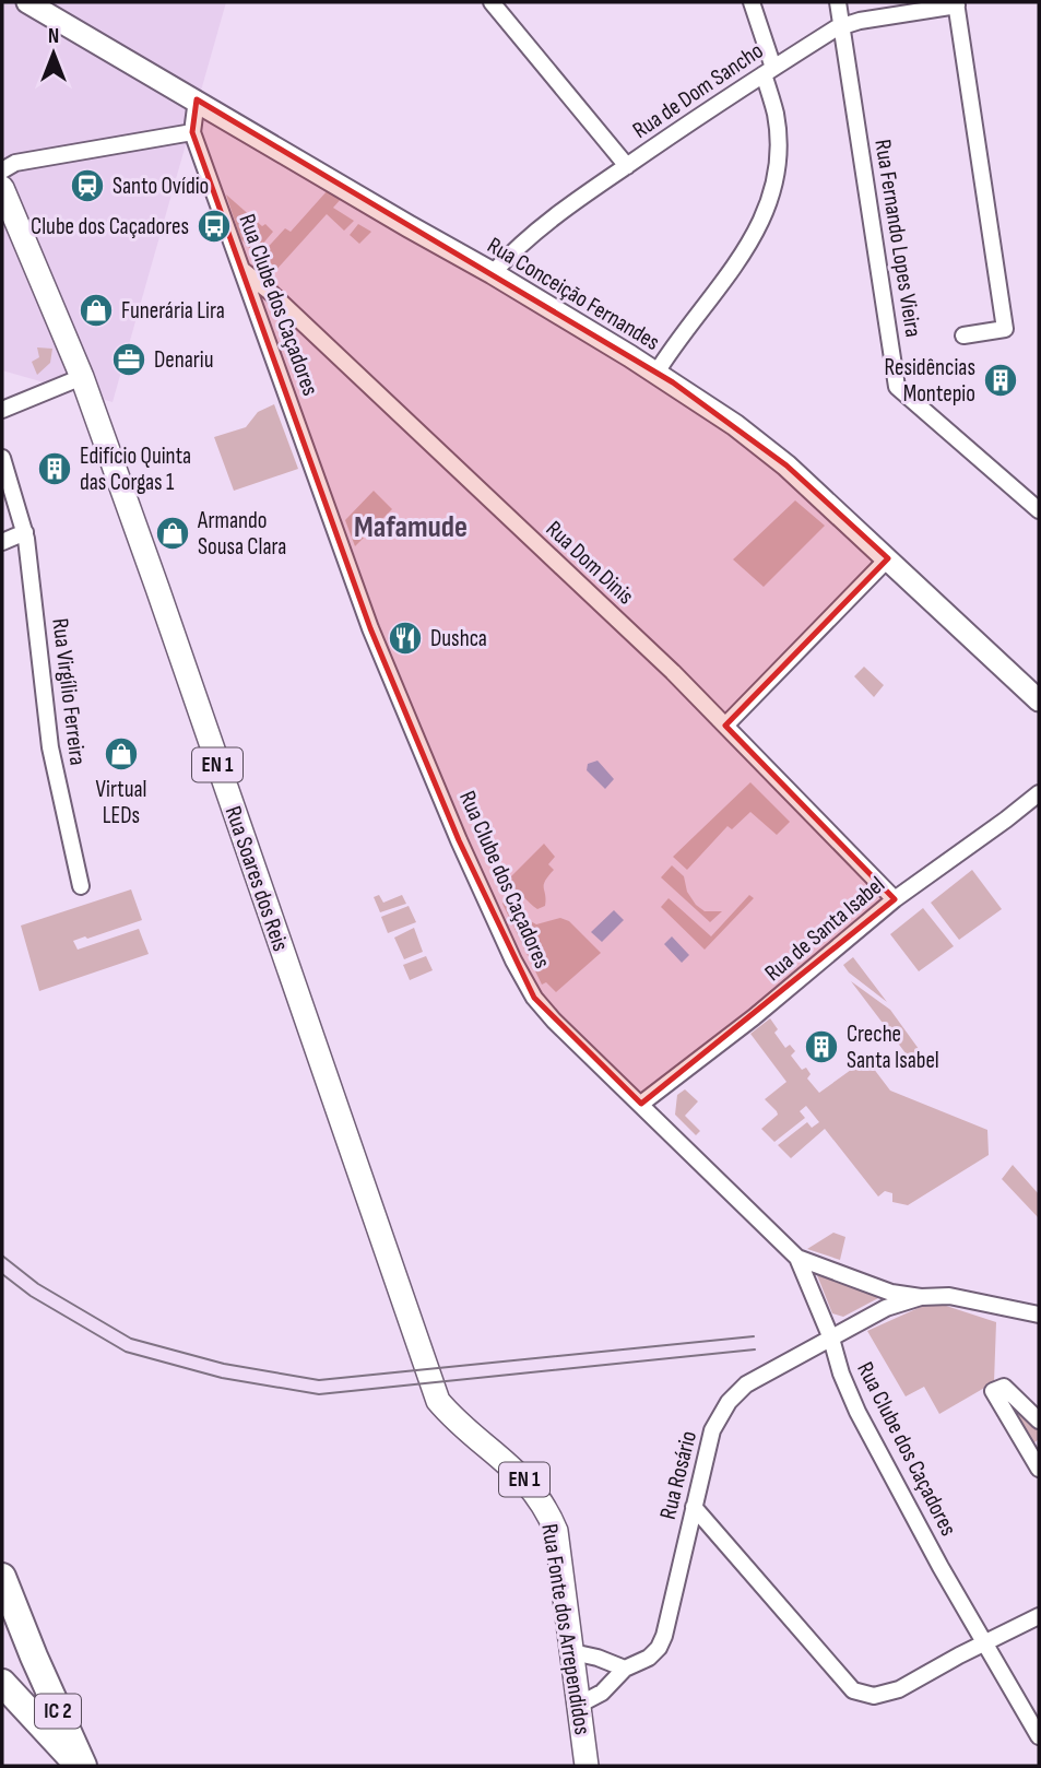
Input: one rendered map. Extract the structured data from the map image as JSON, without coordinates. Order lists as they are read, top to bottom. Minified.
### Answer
{"streets":{"highway":["IC 2"],"main road":["Rua Conceição Fernandes","EN 1","Rua Soares dos Reis","Rua Fonte dos Arrependidos"],"street":["Rua de Dom Sancho","Rua Fernando Lopes Vieira","Rua Clube dos Caçadores","Rua Dom Dinis","Rua Virgílio Ferreira","Rua de Santa Isabel","Rua Rosário"]},"crossings":[["Rua de Dom Sancho","Rua Fernando Lopes Vieira"],["Rua de Dom Sancho","Rua Conceição Fernandes"],["Rua Conceição Fernandes","Rua Clube dos Caçadores"],["Rua Clube dos Caçadores","Rua Dom Dinis"],["Rua Clube dos Caçadores","Rua de Santa Isabel"],["Rua Clube dos Caçadores","Rua Rosário"],["Rua Dom Dinis","Rua de Santa Isabel"],["Rua Soares dos Reis","Rua Fonte dos Arrependidos"],["Rua Rosário","Rua Fonte dos Arrependidos"]],"districts":["Mafamude"],"places":{"station":["Santo Ovídio"],"bus stop":["Clube dos Caçadores"],"shop":["Funerária Lira","Armando Sousa Clara","Virtual LEDs"],"office":["Denariu"],"building":["Residências Montepio","Edifício Quinta das Corgas 1","Creche Santa Isabel"],"restaurant":["Dushca"]},"north":"top"}
